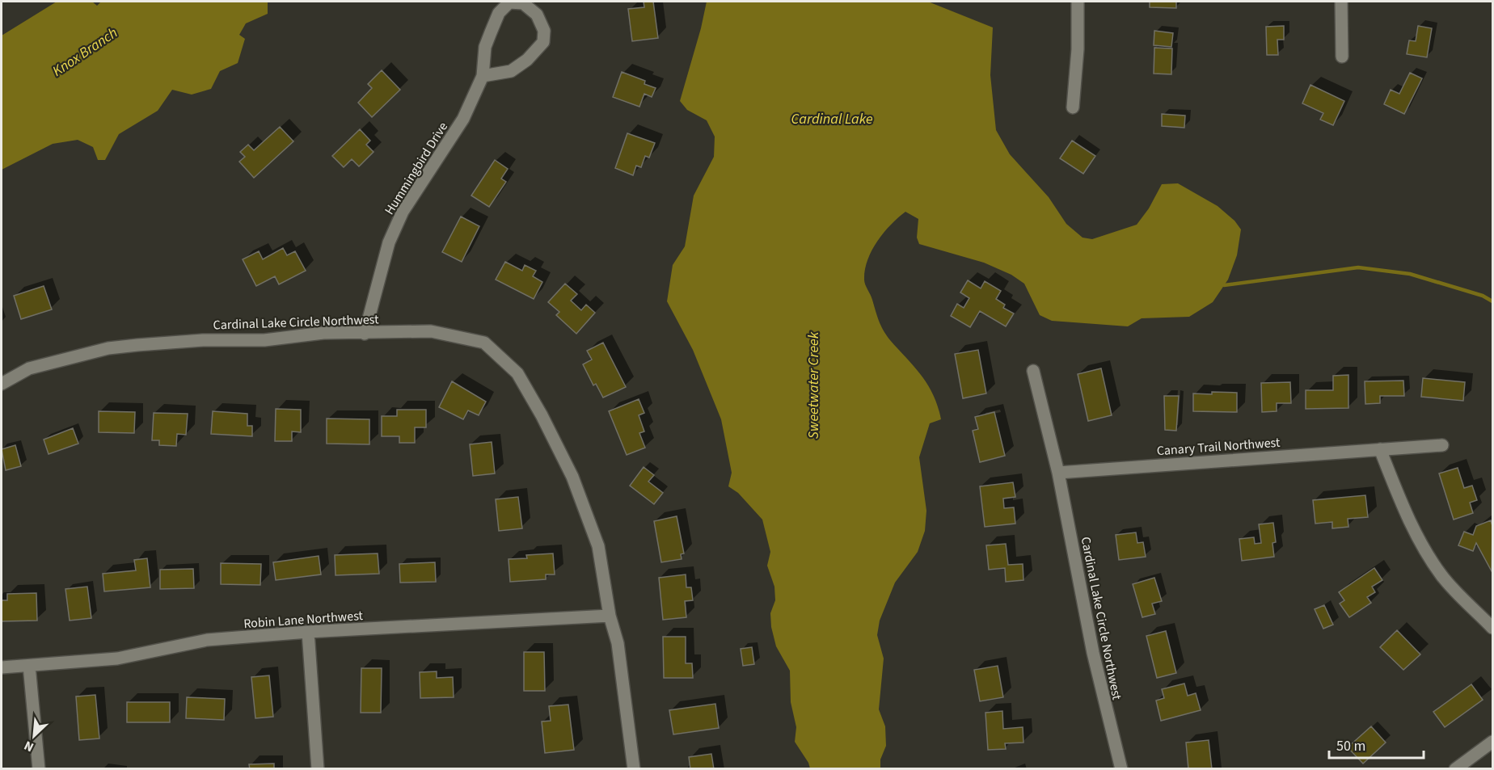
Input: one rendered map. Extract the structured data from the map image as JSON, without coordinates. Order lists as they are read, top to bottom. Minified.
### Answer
{"streets":{"street":["Hummingbird Drive","Cardinal Lake Circle Northwest","Canary Trail Northwest","Robin Lane Northwest"]},"crossings":[["Hummingbird Drive","Cardinal Lake Circle Northwest"],["Cardinal Lake Circle Northwest","Canary Trail Northwest"],["Cardinal Lake Circle Northwest","Robin Lane Northwest"]],"water":["Knox Branch","Cardinal Lake","Sweetwater Creek"],"scale_bar":"50 m","north":"bottom left"}
